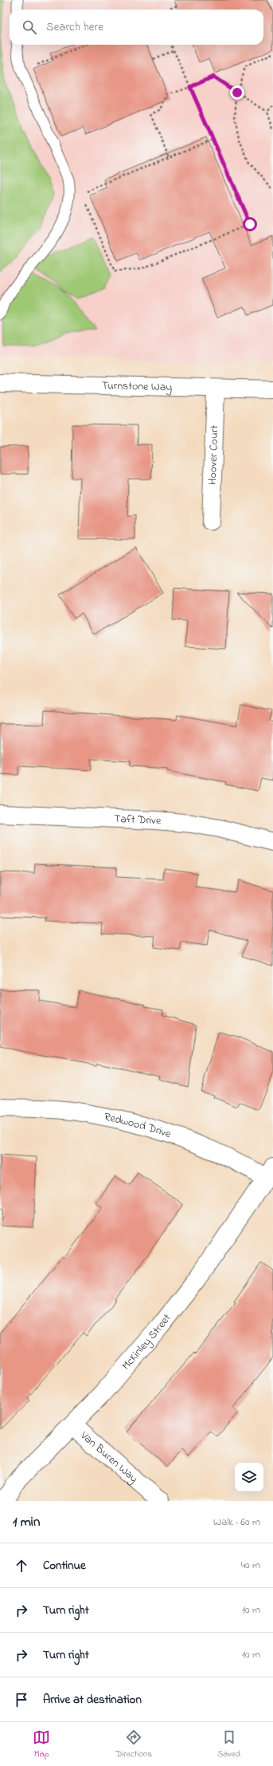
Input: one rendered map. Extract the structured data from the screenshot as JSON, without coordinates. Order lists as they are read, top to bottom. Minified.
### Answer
{"streets":{"street":["Turnstone Way","Hoover Court","Taft Drive","Redwood Drive","McKinley Street","Van Buren Way"]},"crossings":[["Turnstone Way","Hoover Court"],["Redwood Drive","McKinley Street"],["McKinley Street","Van Buren Way"]],"page":{"search":"Search here","heading":["1 min","Walk · 60 m"],"list":[["Continue","40 m"],["Turn right","10 m"],["Turn right","10 m"],"Arrive at destination"],"nav":["Map","Directions","Saved"]}}
